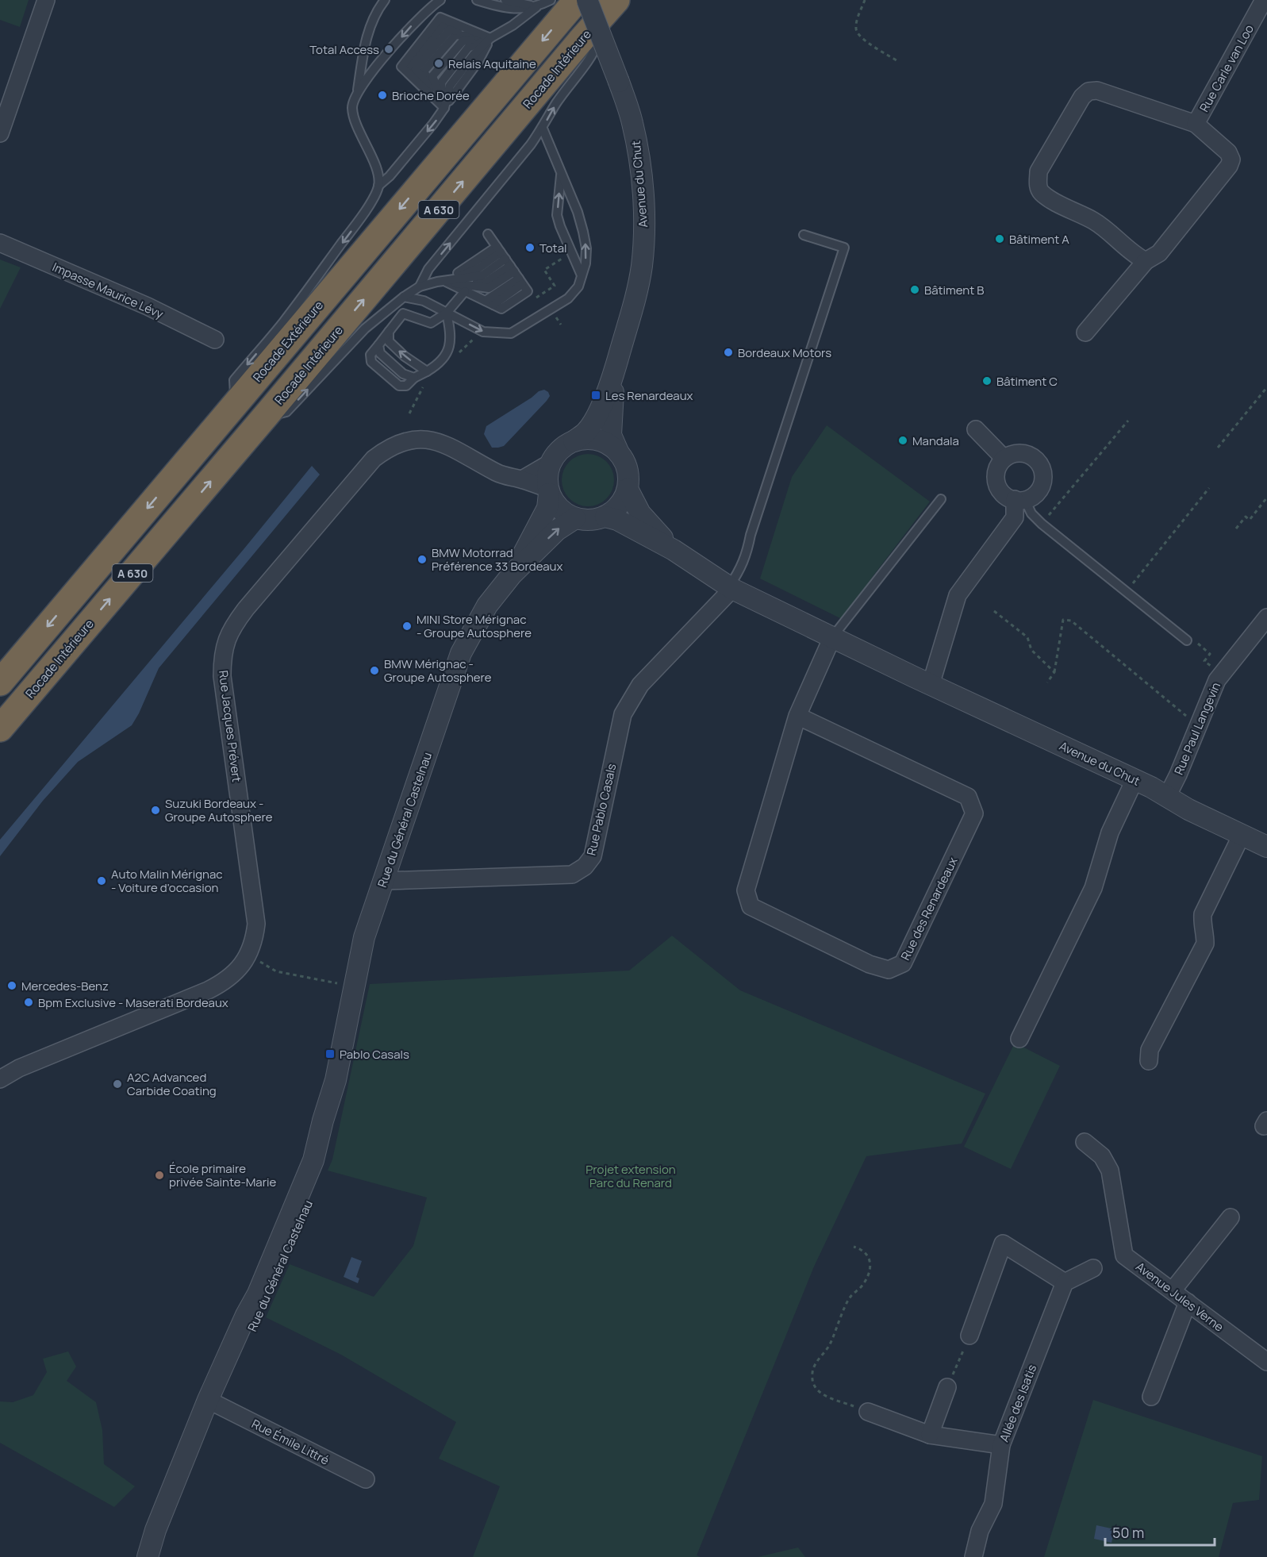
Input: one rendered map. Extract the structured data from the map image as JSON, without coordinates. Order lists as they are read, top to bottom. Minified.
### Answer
{"streets":{"highway":["Rocade Intérieure","A 630","Rocade Extérieure"],"street":["Rue Carle van Loo","Avenue du Chut","Impasse Maurice Lévy","Rue Jacques Prévert","Rue Paul Langevin","Rue Pablo Casals","Rue du Général Castelnau","Rue des Renardeaux","Avenue Jules Verne","Allée des Isatis","Rue Émile Littré"]},"crossings":[["Avenue du Chut","Rue Jacques Prévert"],["Avenue du Chut","Rue Paul Langevin"],["Avenue du Chut","Rue Pablo Casals"],["Avenue du Chut","Rue du Général Castelnau"],["Avenue du Chut","Rue des Renardeaux"],["Rue Jacques Prévert","Rue du Général Castelnau"],["Rue Pablo Casals","Rue du Général Castelnau"],["Rue du Général Castelnau","Rue Émile Littré"]],"one_way":["Rocade Intérieure","Rocade Extérieure"],"parks":["Projet extension Parc du Renard"],"places":{"other":["Total Access","Relais Aquitaine","Brioche Dorée","Bâtiment A","Total","Bâtiment B","Bordeaux Motors","Bâtiment C","Mandala","BMW Motorrad Préférence 33 Bordeaux","MINI Store Mérignac - Groupe Autosphere","BMW Mérignac - Groupe Autosphere","Suzuki Bordeaux - Groupe Autosphere","Auto Malin Mérignac - Voiture d'occasion","Mercedes-Benz","Bpm Exclusive - Maserati Bordeaux","A2C Advanced Carbide Coating","École primaire privée Sainte-Marie"],"transit":["Les Renardeaux","Pablo Casals"]},"scale_bar":"50 m"}
